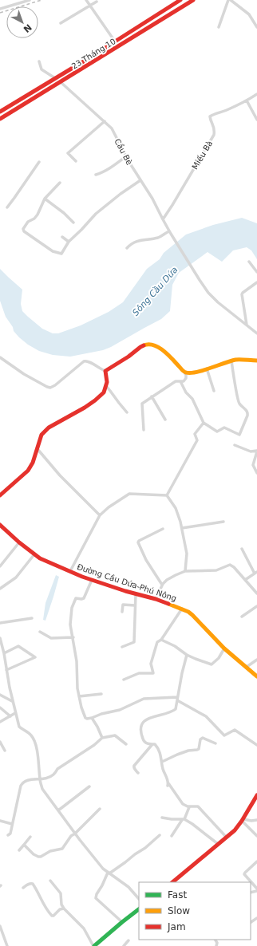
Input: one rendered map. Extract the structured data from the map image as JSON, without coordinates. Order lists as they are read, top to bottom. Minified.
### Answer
{"streets":{"street":["23 Tháng 10","Cầu Bè","Miếu Bà","Đường Cầu Dứa-Phú Nông"]},"crossings":[["23 Tháng 10","Cầu Bè"],["Cầu Bè","Miếu Bà"]],"water":["Sông Cầu Dứa"],"legend":["Fast","Slow","Jam"],"north":"bottom right"}
